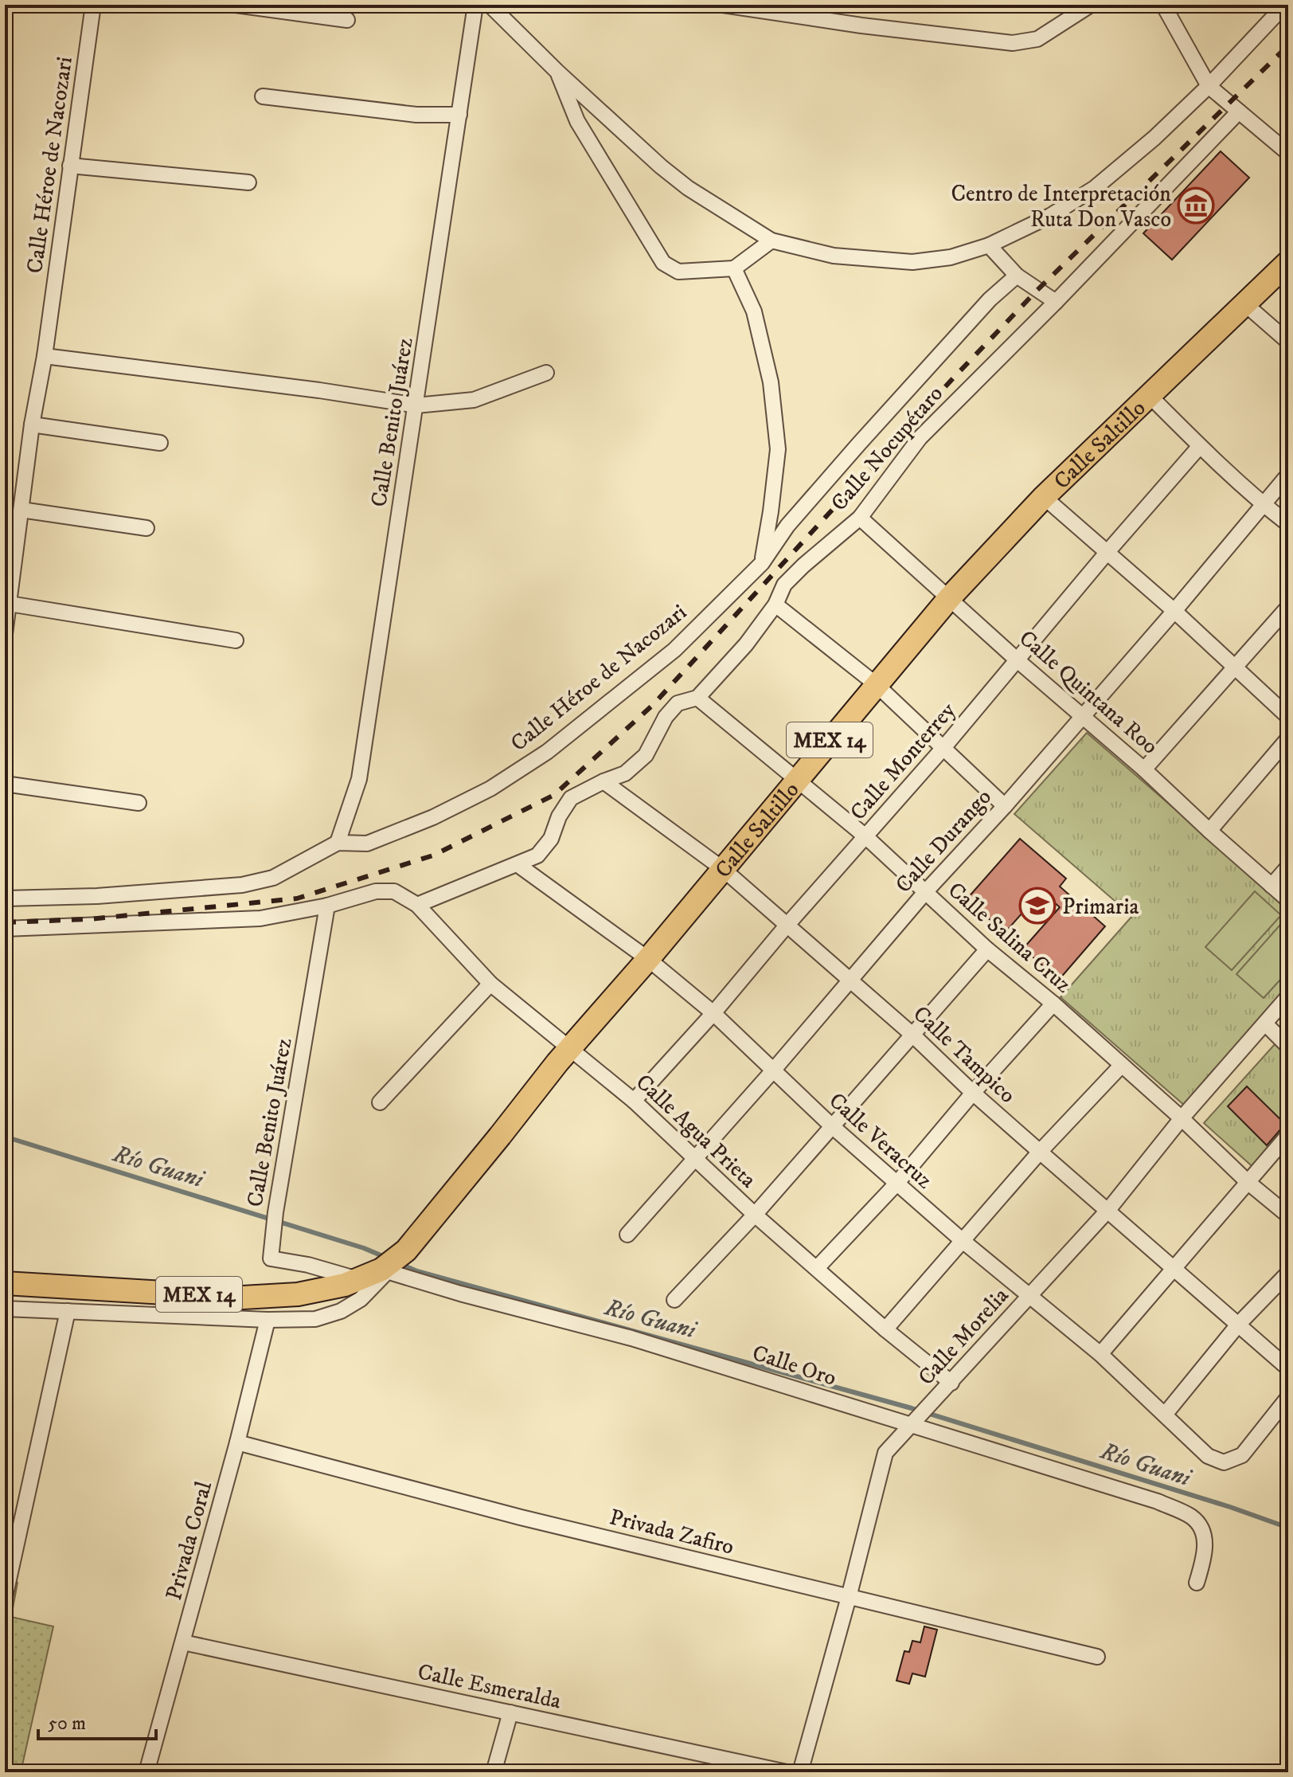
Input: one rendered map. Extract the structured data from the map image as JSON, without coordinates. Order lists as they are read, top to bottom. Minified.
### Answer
{"streets":{"main road":["Calle Saltillo","MEX 14"],"street":["Calle Héroe de Nacozari","Calle Benito Juárez","Calle Nocupétaro","Calle Quintana Roo","Calle Monterrey","Calle Durango","Calle Salina Cruz","Calle Tampico","Calle Agua Prieta","Calle Veracruz","Calle Morelia","Calle Oro","Privada Zafiro","Privada Coral","Calle Esmeralda"]},"crossings":[["Calle Héroe de Nacozari","Calle Benito Juárez"],["Calle Benito Juárez","MEX 14"],["Calle Saltillo","Calle Quintana Roo"],["Calle Saltillo","MEX 14"],["Calle Saltillo","Calle Salina Cruz"],["Calle Saltillo","Calle Tampico"],["Calle Saltillo","Calle Agua Prieta"],["Calle Saltillo","Calle Veracruz"],["Calle Saltillo","Calle Oro"],["Calle Nocupétaro","Calle Quintana Roo"],["Calle Nocupétaro","Calle Salina Cruz"],["Calle Nocupétaro","Calle Tampico"],["Calle Nocupétaro","Calle Agua Prieta"],["Calle Nocupétaro","Calle Veracruz"],["Calle Quintana Roo","Calle Monterrey"],["Calle Quintana Roo","Calle Durango"],["MEX 14","Calle Oro"],["Calle Monterrey","Calle Salina Cruz"],["Calle Monterrey","Calle Tampico"],["Calle Monterrey","Calle Agua Prieta"],["Calle Monterrey","Calle Veracruz"],["Calle Durango","Calle Salina Cruz"],["Calle Durango","Calle Tampico"],["Calle Durango","Calle Agua Prieta"],["Calle Durango","Calle Veracruz"],["Calle Salina Cruz","Calle Morelia"],["Calle Tampico","Calle Morelia"],["Calle Agua Prieta","Calle Morelia"],["Calle Veracruz","Calle Morelia"],["Calle Morelia","Calle Oro"],["Calle Morelia","Privada Zafiro"],["Privada Zafiro","Privada Coral"],["Privada Coral","Calle Esmeralda"]],"water":["Río Guani"],"places":{"museum":["Centro de Interpretación Ruta Don Vasco"],"school or university":["Primaria"]},"scale_bar":"50 m"}
